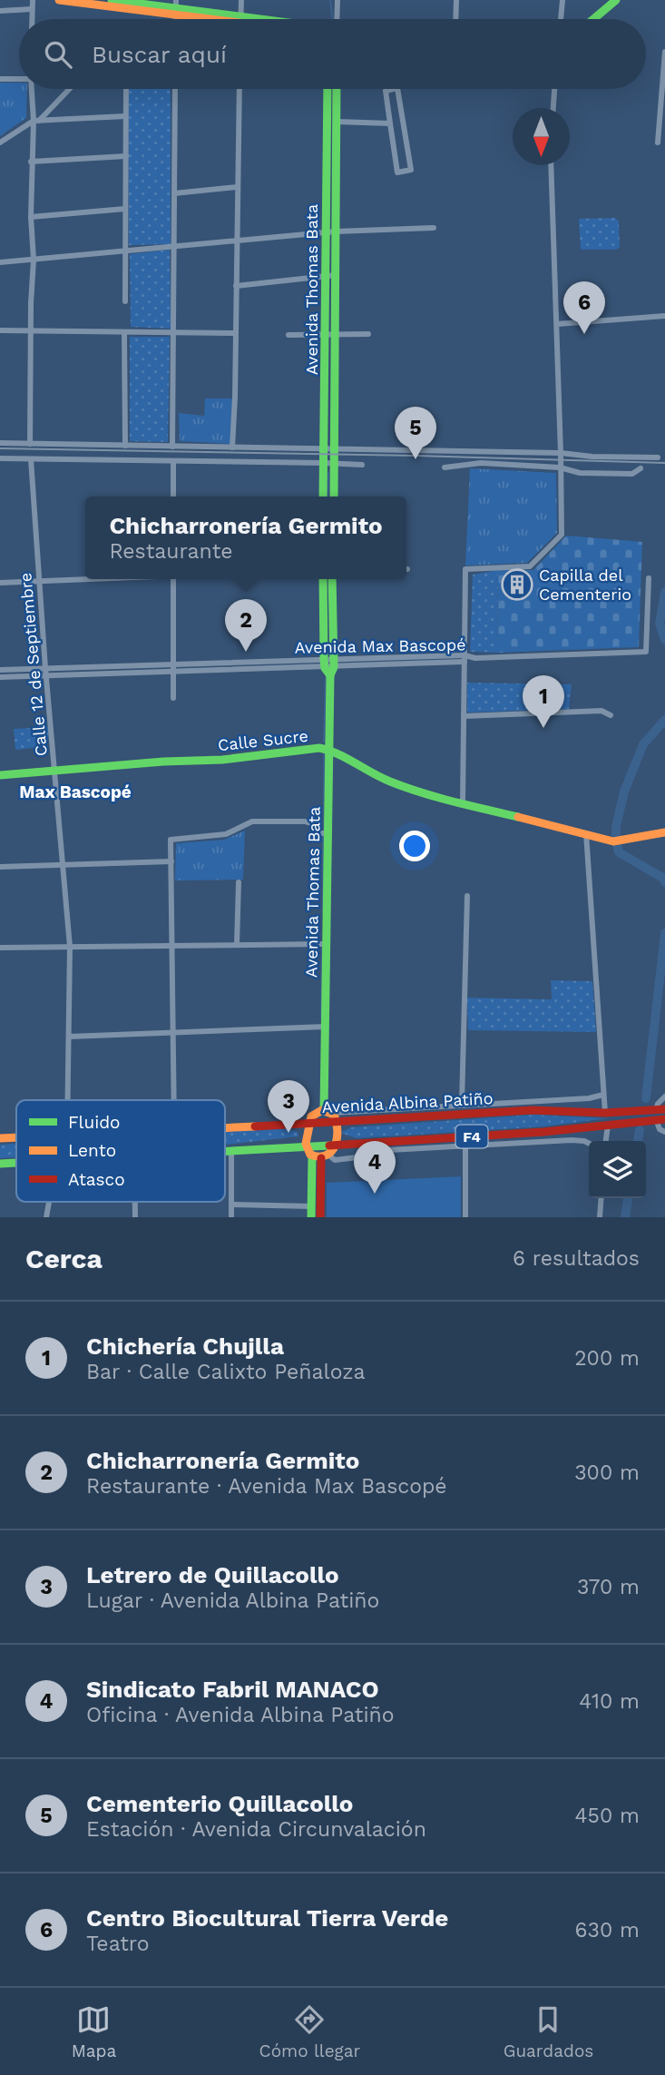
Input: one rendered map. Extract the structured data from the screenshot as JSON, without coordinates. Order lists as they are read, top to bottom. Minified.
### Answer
{"streets":{"main road":["Avenida Thomas Bata","Calle Sucre","Avenida Albina Patiño","F4"],"street":["Avenida Max Bascopé","Calle 12 de Septiembre"]},"crossings":[["Avenida Thomas Bata","Avenida Max Bascopé"],["Avenida Thomas Bata","Calle Sucre"],["Avenida Max Bascopé","Calle 12 de Septiembre"],["Calle 12 de Septiembre","Calle Sucre"]],"districts":["Max Bascopé"],"places":{"building":["Capilla del Cementerio"]},"legend":["Fluido","Lento","Atasco"],"north":"bottom","page":{"search":"Buscar aquí","pins":["6","5","2","1","3","4"],"popup":["Chicharronería Germito","Restaurante"],"heading":["Cerca","6 resultados"],"list":[{"mark":"1","name":"Chichería Chujlla","note":"Bar · Calle Calixto Peñaloza","value":"200 m"},{"mark":"2","name":"Chicharronería Germito","note":"Restaurante · Avenida Max Bascopé","value":"300 m"},{"mark":"3","name":"Letrero de Quillacollo","note":"Lugar · Avenida Albina Patiño","value":"370 m"},{"mark":"4","name":"Sindicato Fabril MANACO","note":"Oficina · Avenida Albina Patiño","value":"410 m"},{"mark":"5","name":"Cementerio Quillacollo","note":"Estación · Avenida Circunvalación","value":"450 m"},{"mark":"6","name":"Centro Biocultural Tierra Verde","note":"Teatro","value":"630 m"}],"nav":["Mapa","Cómo llegar","Guardados"]}}
